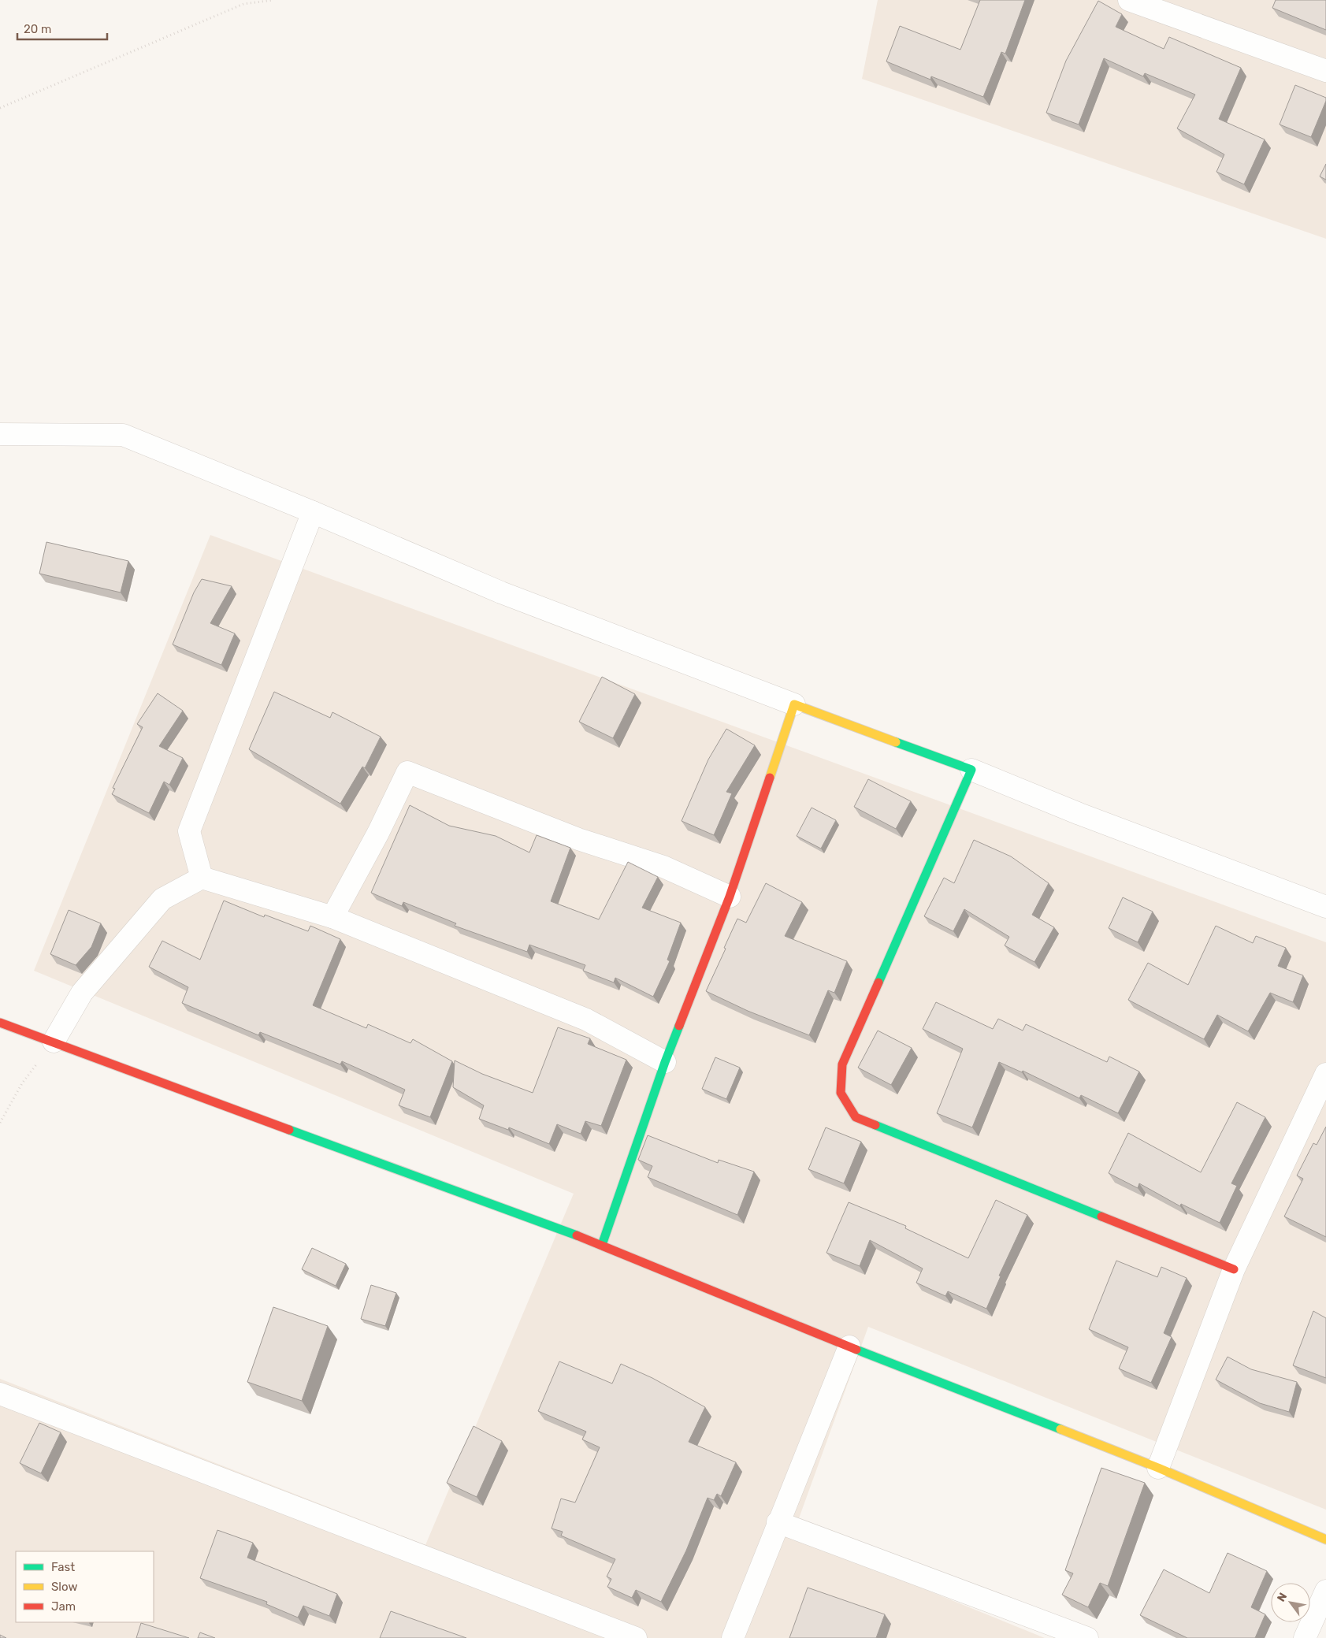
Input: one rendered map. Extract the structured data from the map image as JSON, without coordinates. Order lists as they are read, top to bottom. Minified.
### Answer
{"legend":["Fast","Slow","Jam"],"scale_bar":"20 m","north":"top left"}
